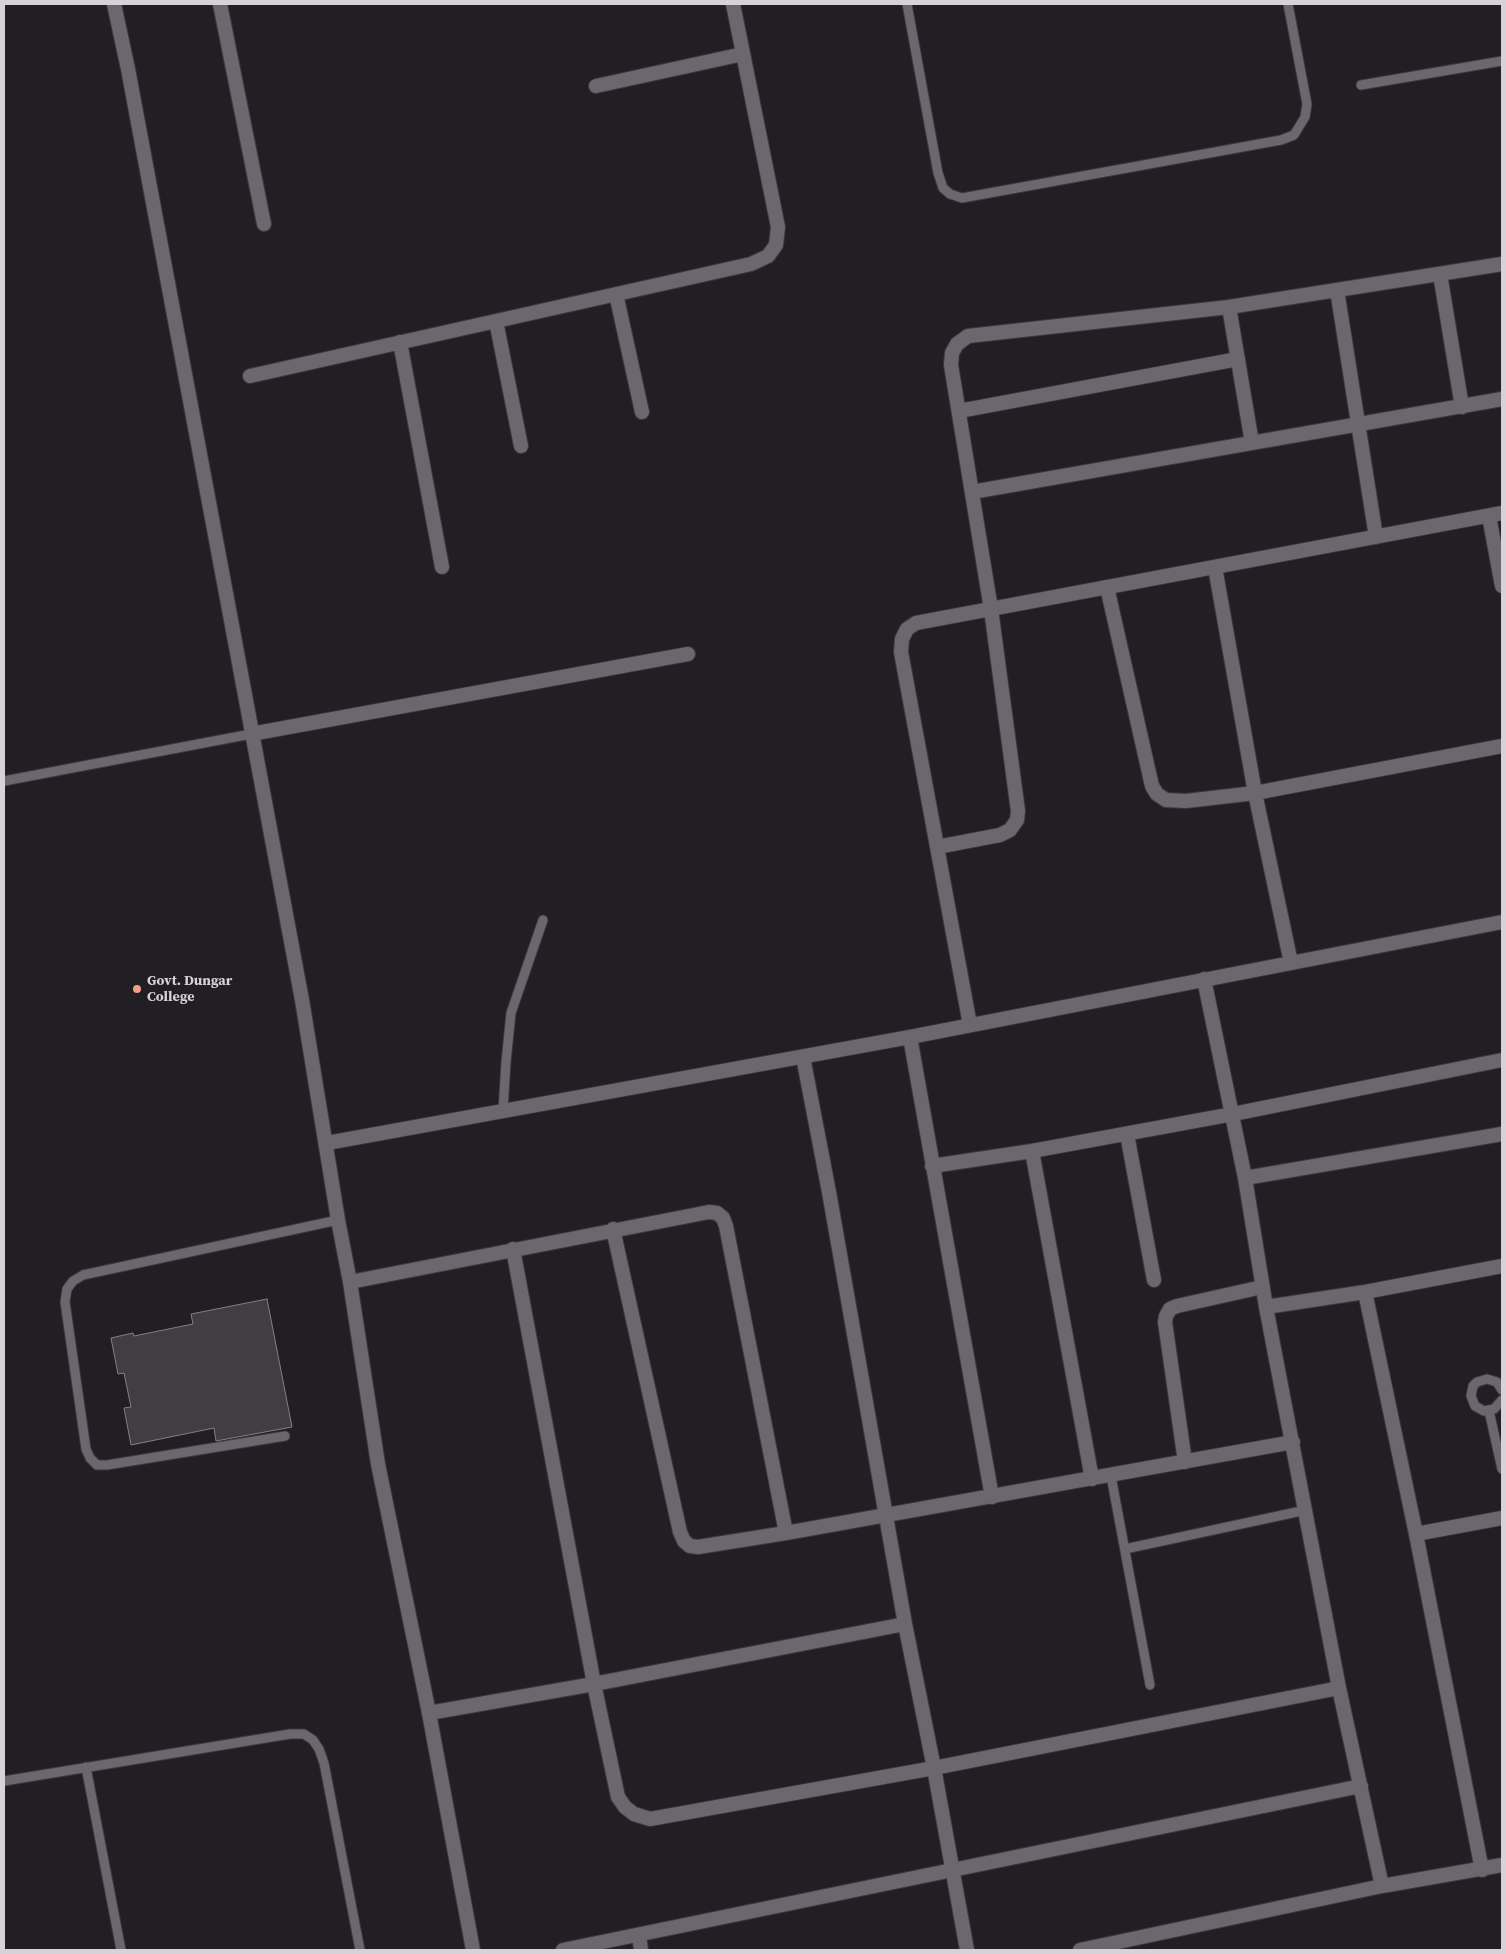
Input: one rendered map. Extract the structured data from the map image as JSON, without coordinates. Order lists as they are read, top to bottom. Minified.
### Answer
{"places":["Govt. Dungar College"]}
